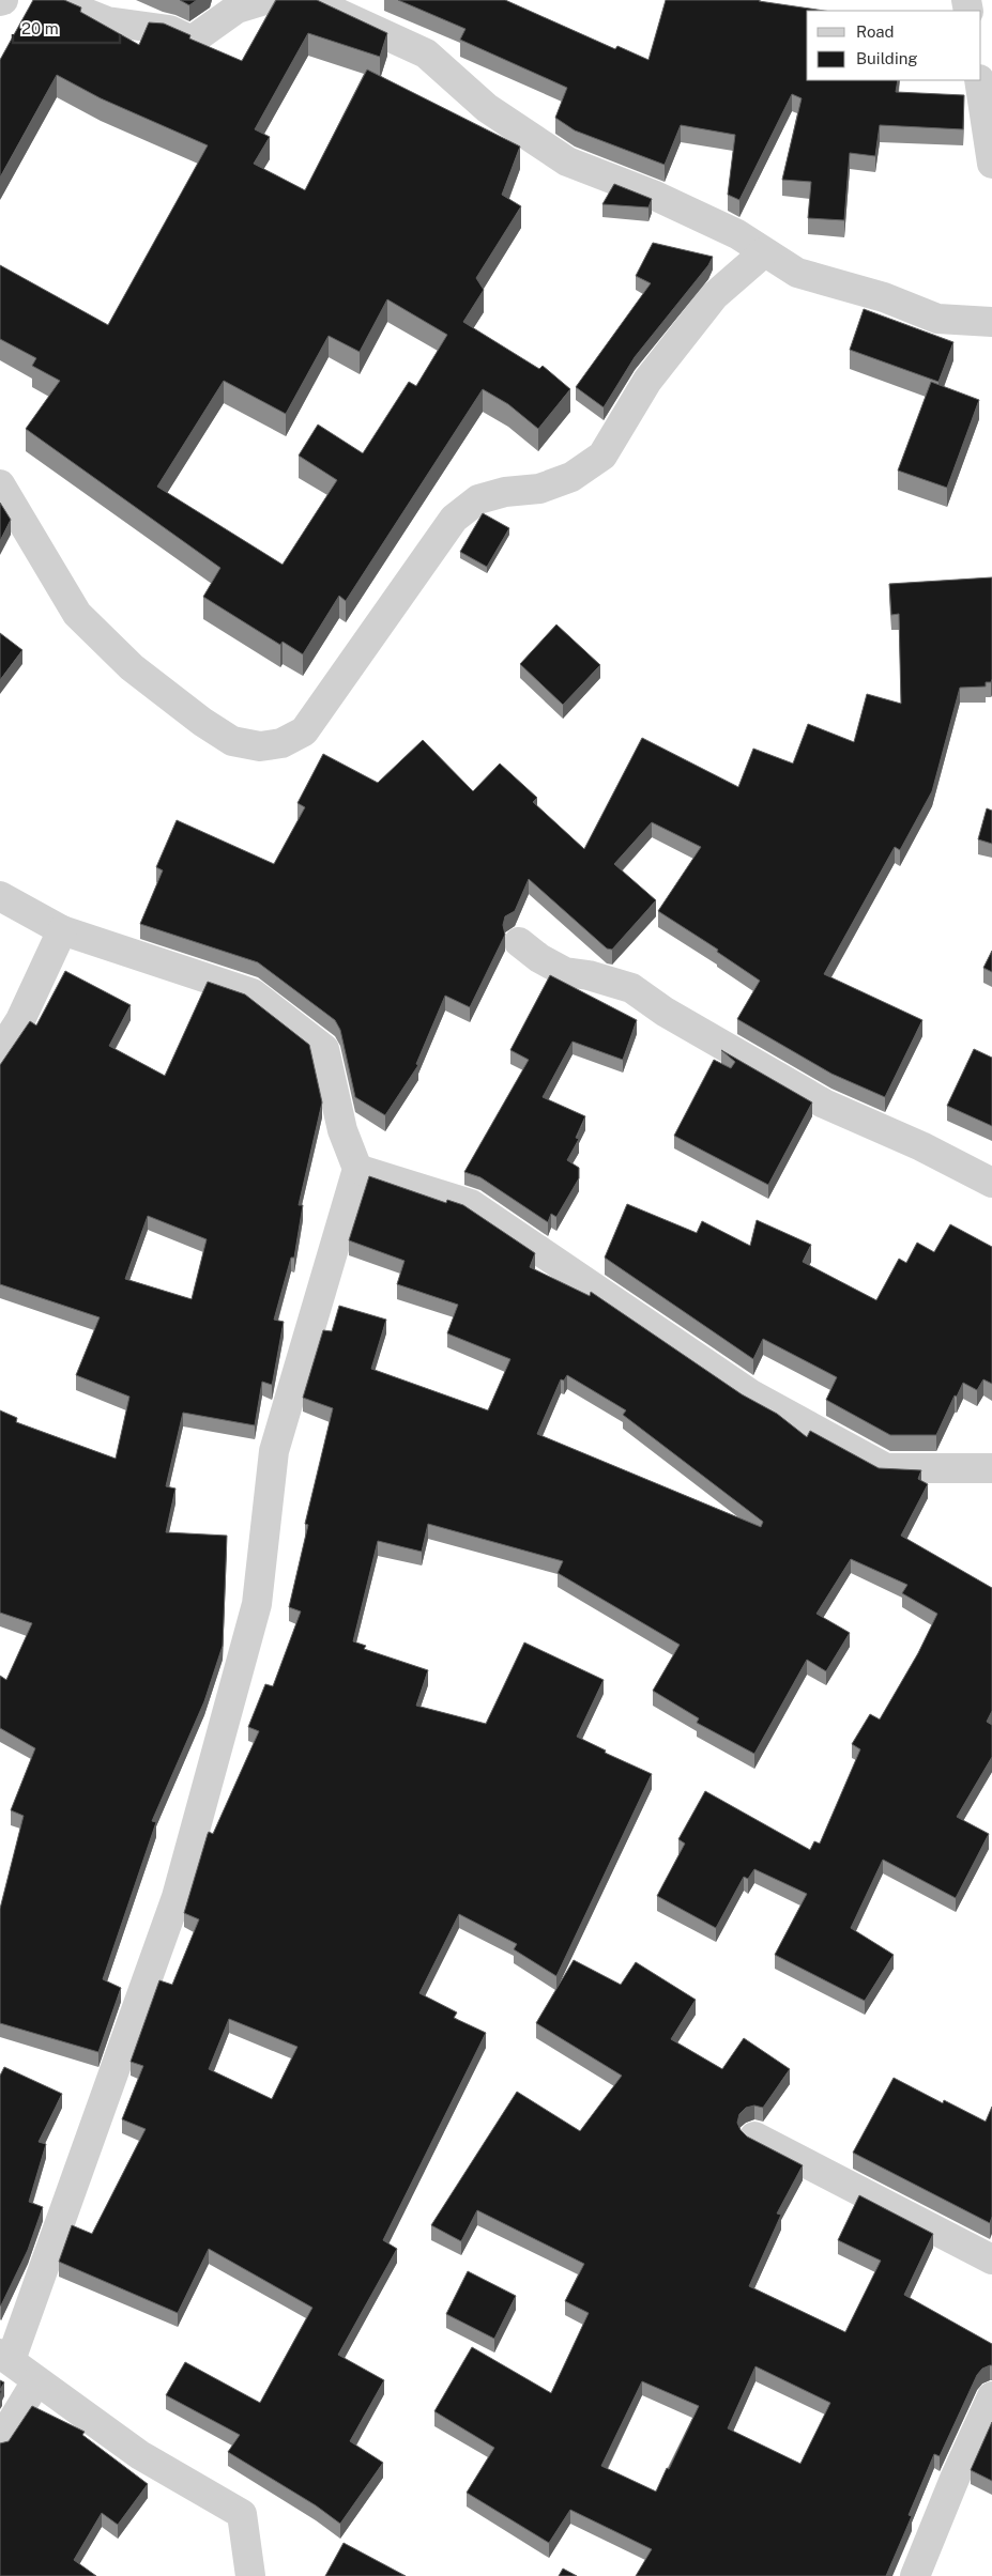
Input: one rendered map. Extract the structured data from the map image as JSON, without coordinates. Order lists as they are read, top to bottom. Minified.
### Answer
{"legend":["Road","Building"],"scale_bar":"20 m"}
